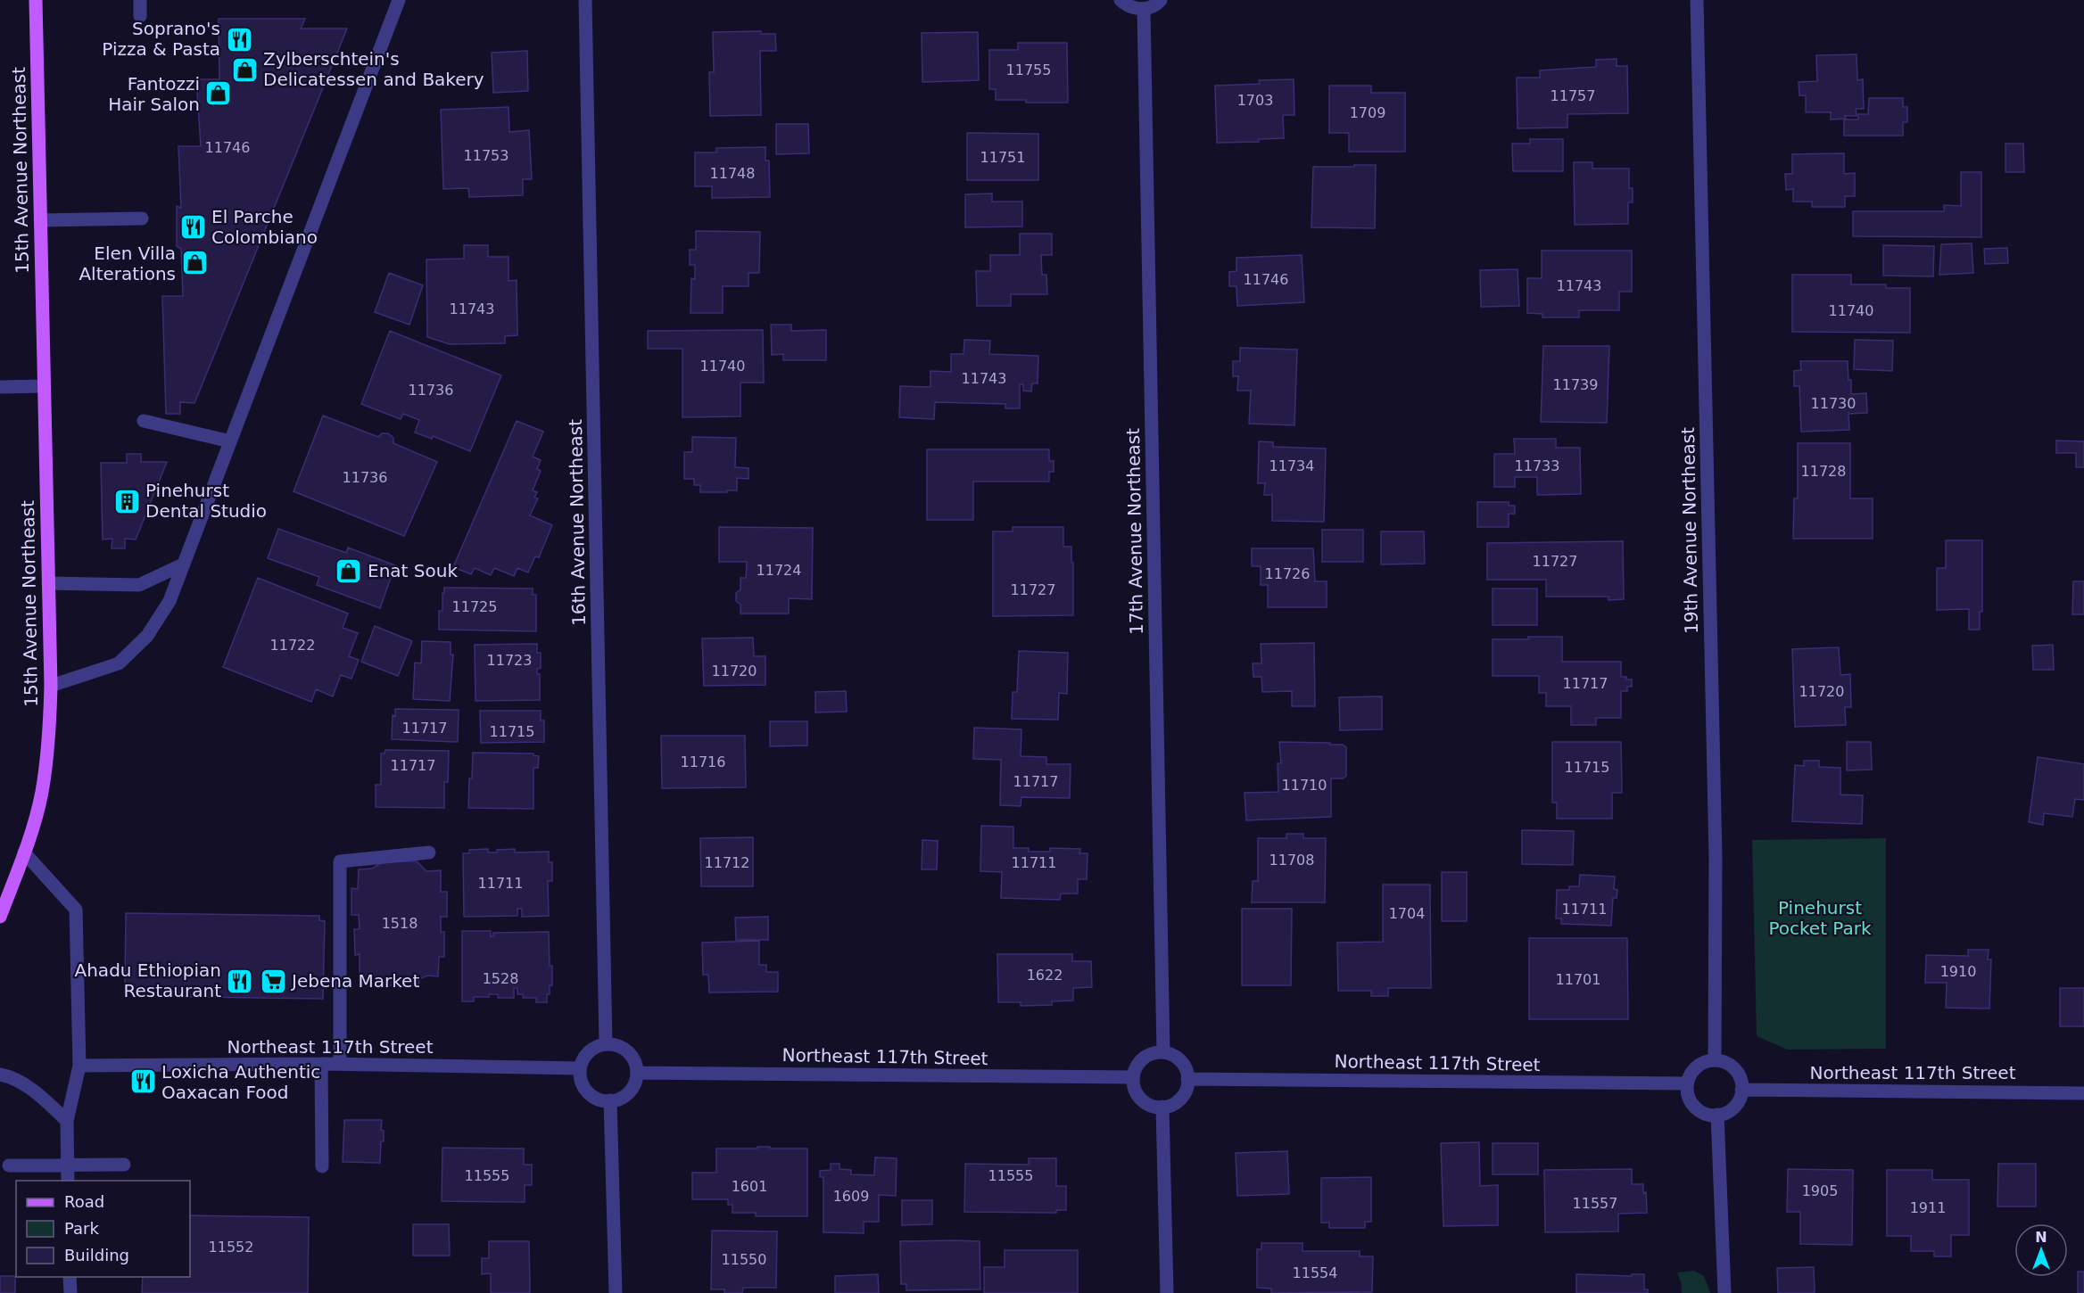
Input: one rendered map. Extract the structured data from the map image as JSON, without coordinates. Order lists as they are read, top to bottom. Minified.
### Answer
{"streets":{"main road":["15th Avenue Northeast"],"street":["16th Avenue Northeast","19th Avenue Northeast","17th Avenue Northeast","Northeast 117th Street"]},"crossings":[["16th Avenue Northeast","Northeast 117th Street"],["19th Avenue Northeast","Northeast 117th Street"],["17th Avenue Northeast","Northeast 117th Street"]],"parks":["Pinehurst Pocket Park"],"places":{"restaurant":["Soprano's Pizza & Pasta","El Parche Colombiano","Ahadu Ethiopian Restaurant","Loxicha Authentic Oaxacan Food"],"shop":["Zylberschtein's Delicatessen and Bakery","Fantozzi Hair Salon","Elen Villa Alterations","Enat Souk"],"building":["Pinehurst Dental Studio"],"supermarket":["Jebena Market"]},"house_numbers":["11755","11757","1703","1709","11746","11753","11751","11748","11746","11743","11743","11740","11740","11743","11739","11736","11730","11734","11733","11728","11736","11727","11724","11726","11727","11725","11722","11723","11720","11717","11720","11717","11715","11716","11717","11715","11717","11710","11708","11712","11711","11711","11711","1704","1518","1910","1622","1528","11701","11555","11555","1601","1905","1609","11557","1911","11552","11550","11554"],"legend":["Road","Park","Building"],"north":"top"}
